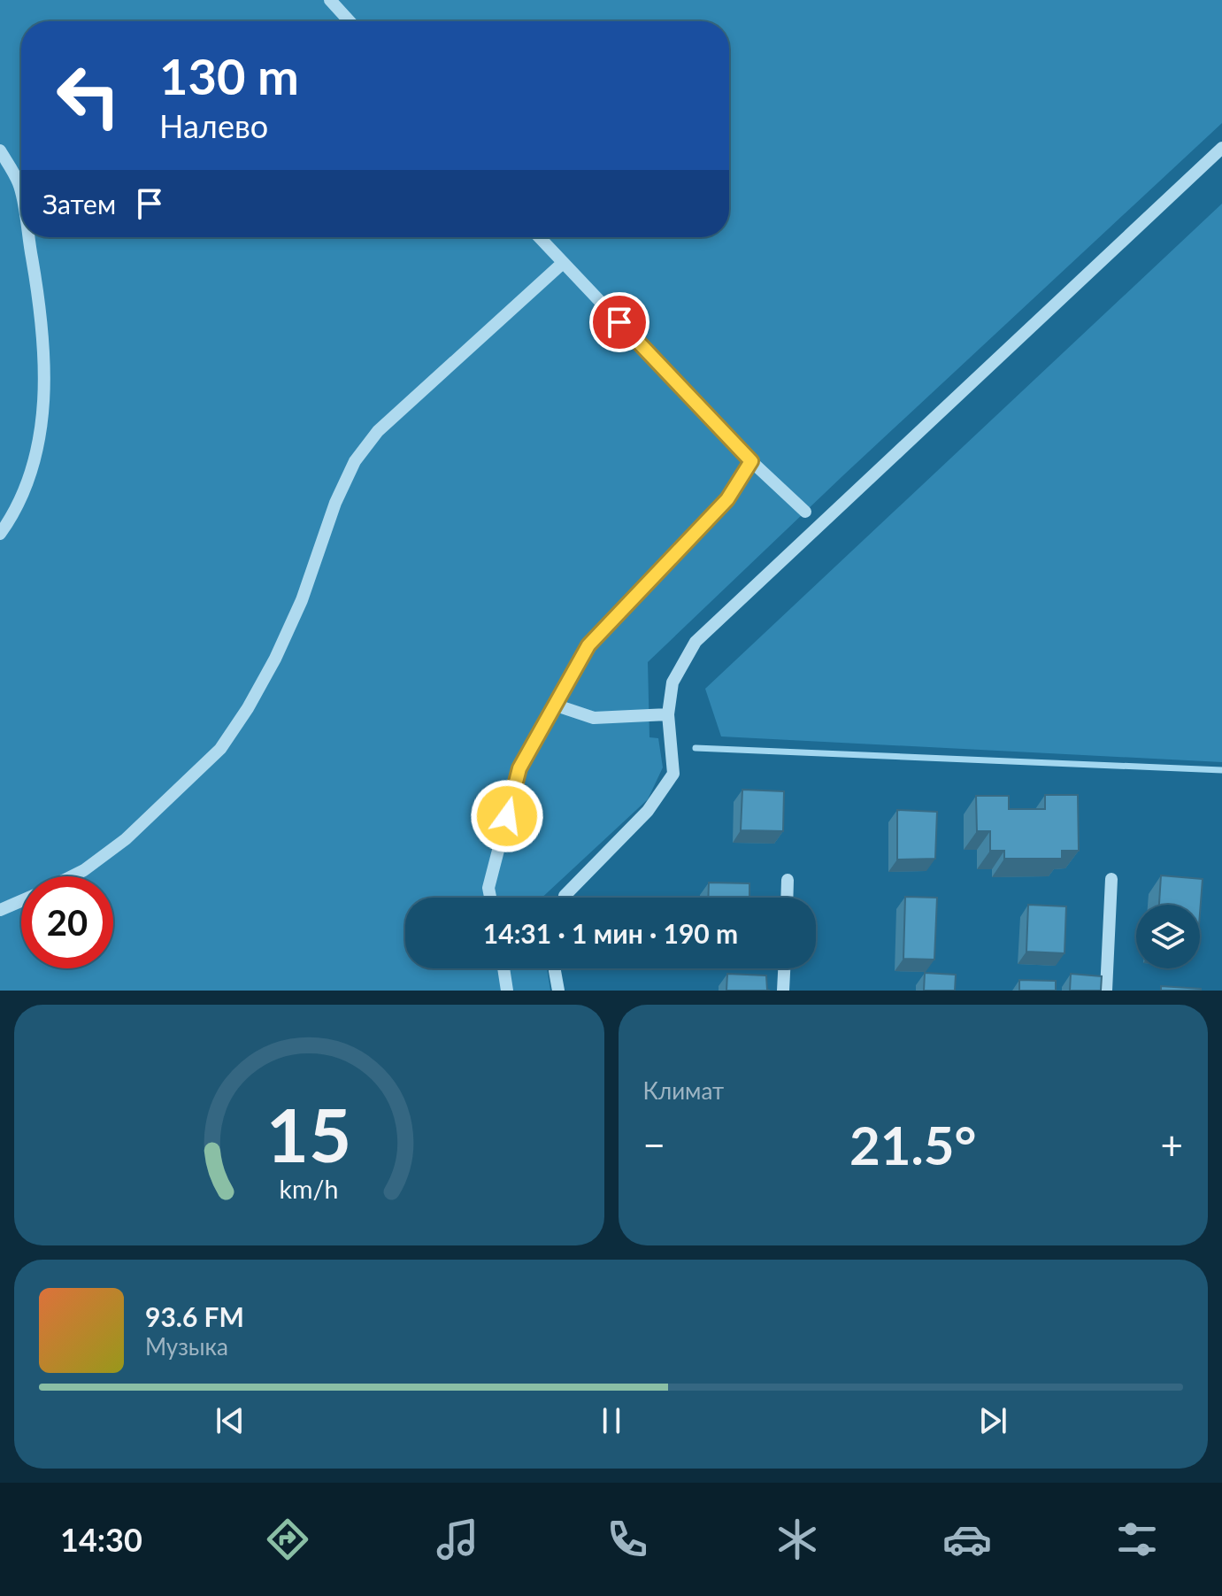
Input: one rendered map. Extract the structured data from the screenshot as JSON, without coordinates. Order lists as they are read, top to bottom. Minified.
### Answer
{"page":{"turn":["130 m","Налево"],"then":"Затем","limit":"20","trip":"14:31 · 1 мин · 190 m","tile":"Климат","heat":["−","21.5°","+"],"song":["93.6 FM","Музыка"],"tabs":"14:30","gauge":["15","km/h"]}}
